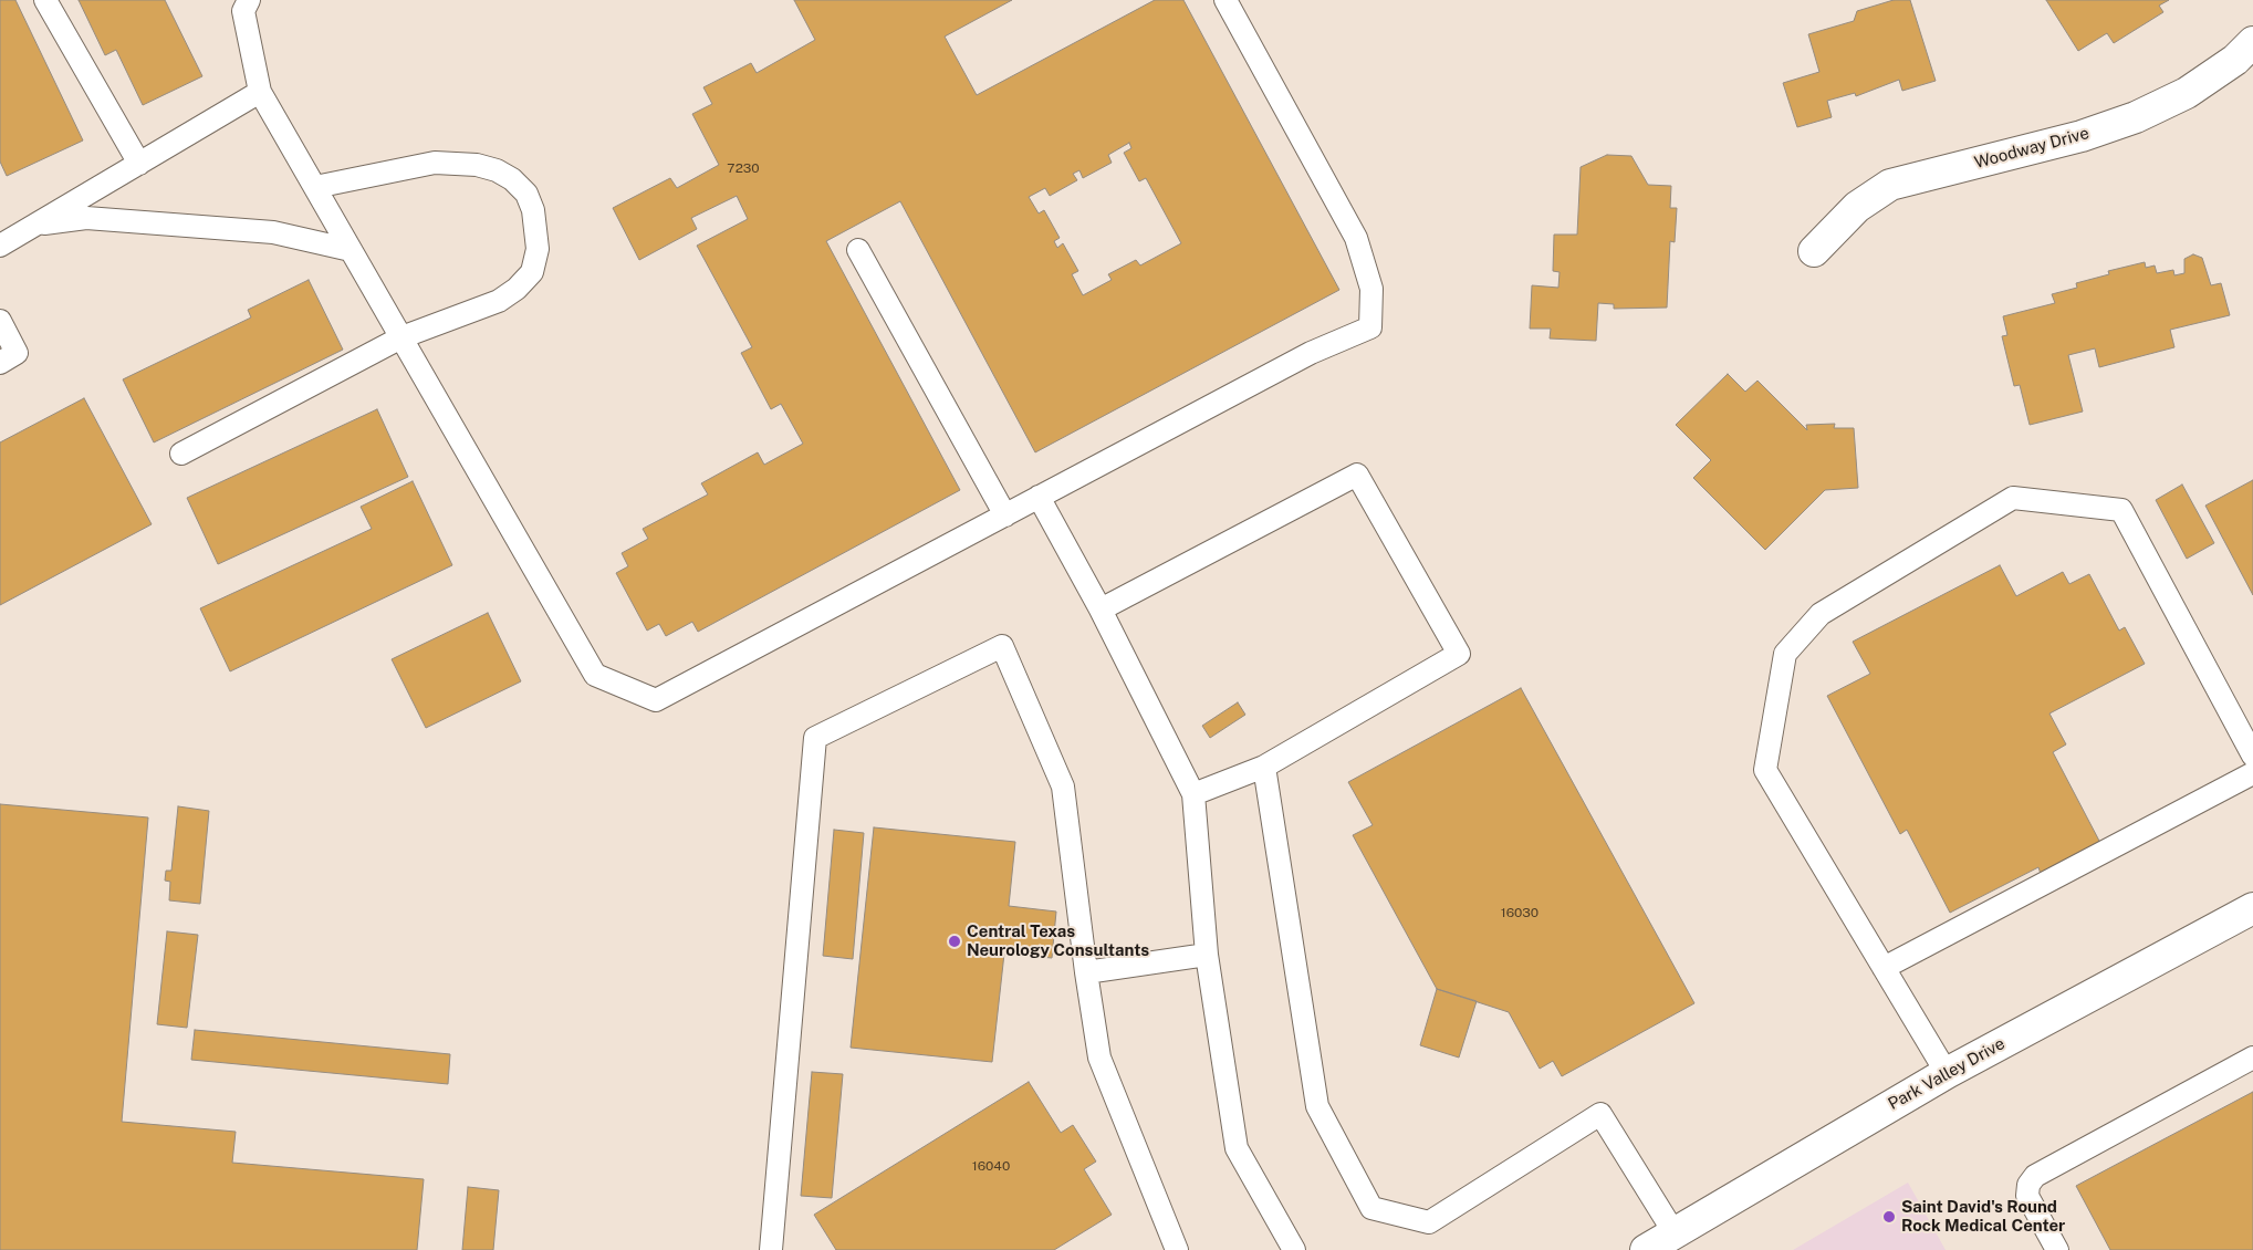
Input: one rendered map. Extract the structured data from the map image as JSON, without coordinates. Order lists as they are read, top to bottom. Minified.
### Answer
{"streets":{"street":["Woodway Drive","Park Valley Drive"]},"places":["Central Texas Neurology Consultants","Saint David's Round Rock Medical Center"],"house_numbers":["7230","16030","16040"]}
